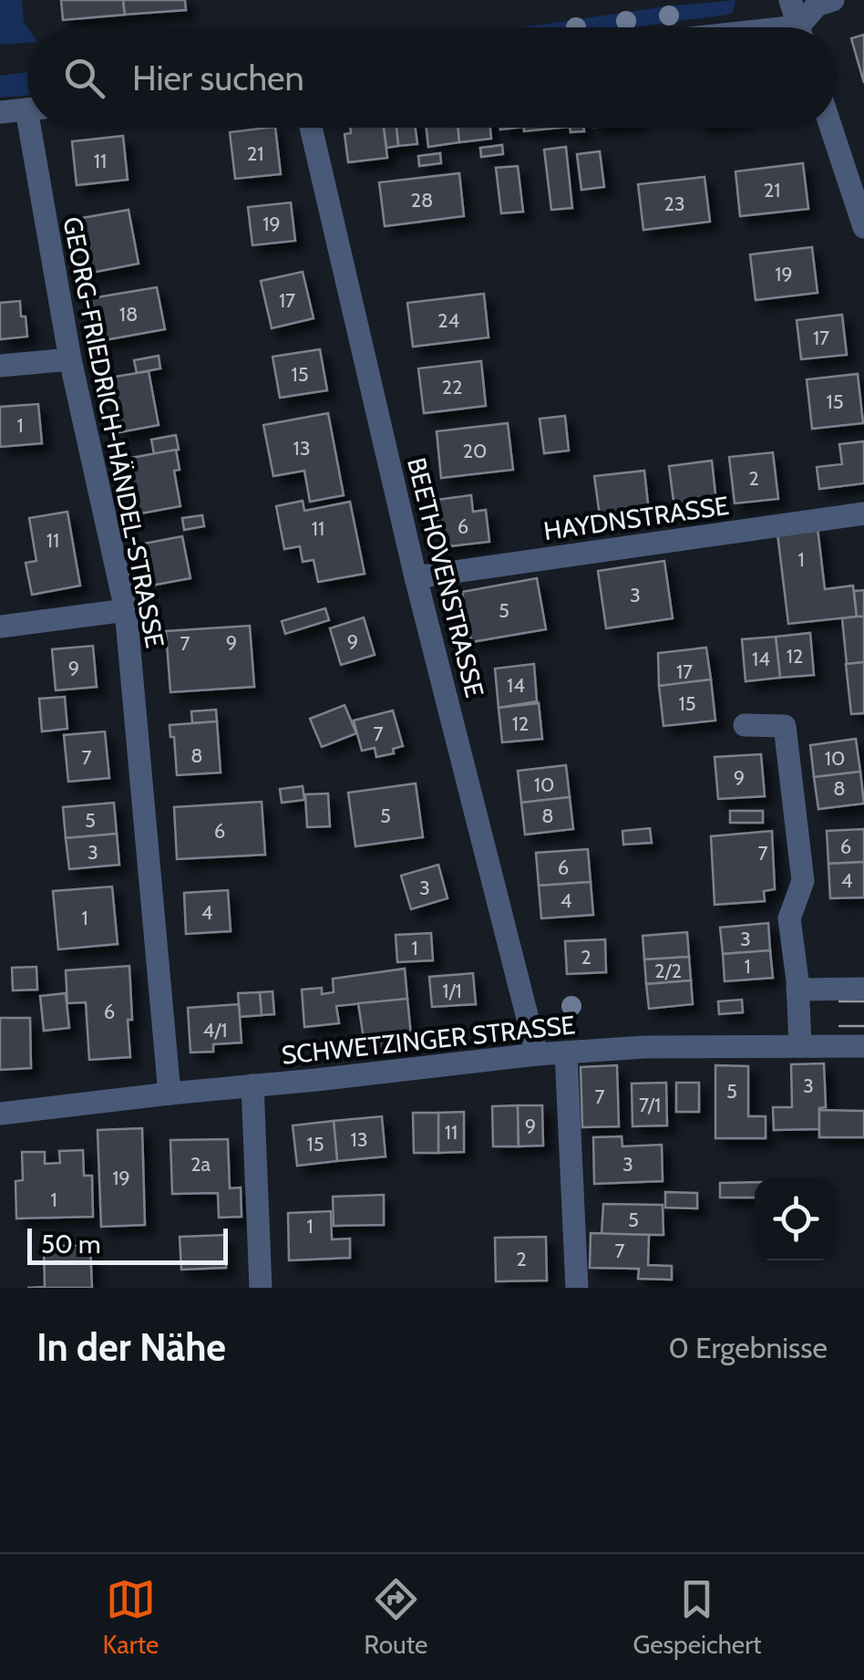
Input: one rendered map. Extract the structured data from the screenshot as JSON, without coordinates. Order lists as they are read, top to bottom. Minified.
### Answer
{"streets":{"street":["GEORG-FRIEDRICH-HÄNDEL-STRASSE","HAYDNSTRASSE","BEETHOVENSTRASSE","SCHWETZINGER STRASSE"]},"crossings":[["GEORG-FRIEDRICH-HÄNDEL-STRASSE","SCHWETZINGER STRASSE"],["HAYDNSTRASSE","BEETHOVENSTRASSE"],["BEETHOVENSTRASSE","SCHWETZINGER STRASSE"]],"house_numbers":["21","11","21","28","23","19","19","17","18","24","17","15","22","15","1","13","20","2","6","11","11","1","3","5","9","9","7","12","14","9","17","14","15","12","7","8","7","10","9","10","8","5","8","5","6","6","3","7","6","4","3","4","4","1","3","1","2","1","2/2","1/1","6","4/1","3","5","7","7/1","9","11","13","15","2a","3","19","1","5","1","7","2"],"scale_bar":"50 m","page":{"search":"Hier suchen","scale":"50 m","heading":["In der Nähe","0 Ergebnisse"],"nav":["Karte","Route","Gespeichert"]}}
